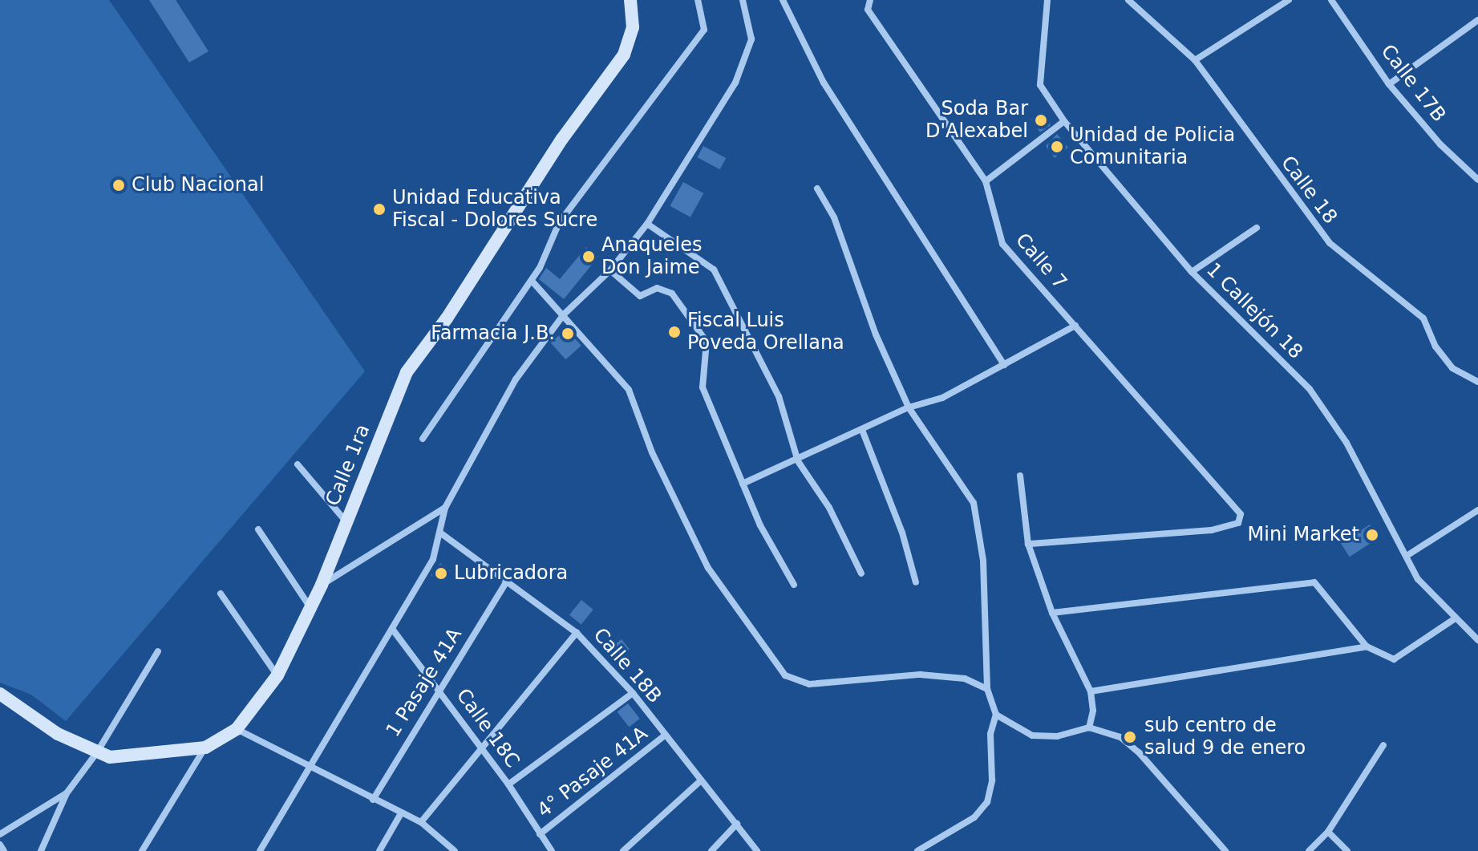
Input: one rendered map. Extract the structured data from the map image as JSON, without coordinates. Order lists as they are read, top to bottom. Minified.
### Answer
{"streets":{"street":["Calle 17B","Calle 18","Calle 7","1 Callejón 18","Calle 1ra","Calle 18B","1 Pasaje 41A","Calle 18C","4° Pasaje 41A"]},"crossings":[["Calle 18B","1 Pasaje 41A"],["Calle 18B","4° Pasaje 41A"],["1 Pasaje 41A","Calle 18C"],["Calle 18C","4° Pasaje 41A"]],"places":["Soda Bar D'Alexabel","Unidad de Policia Comunitaria","Club Nacional","Unidad Educativa Fiscal - Dolores Sucre","Anaqueles Don Jaime","Fiscal Luis Poveda Orellana","Farmacia J.B.","Mini Market","Lubricadora","sub centro de salud 9 de enero"]}
